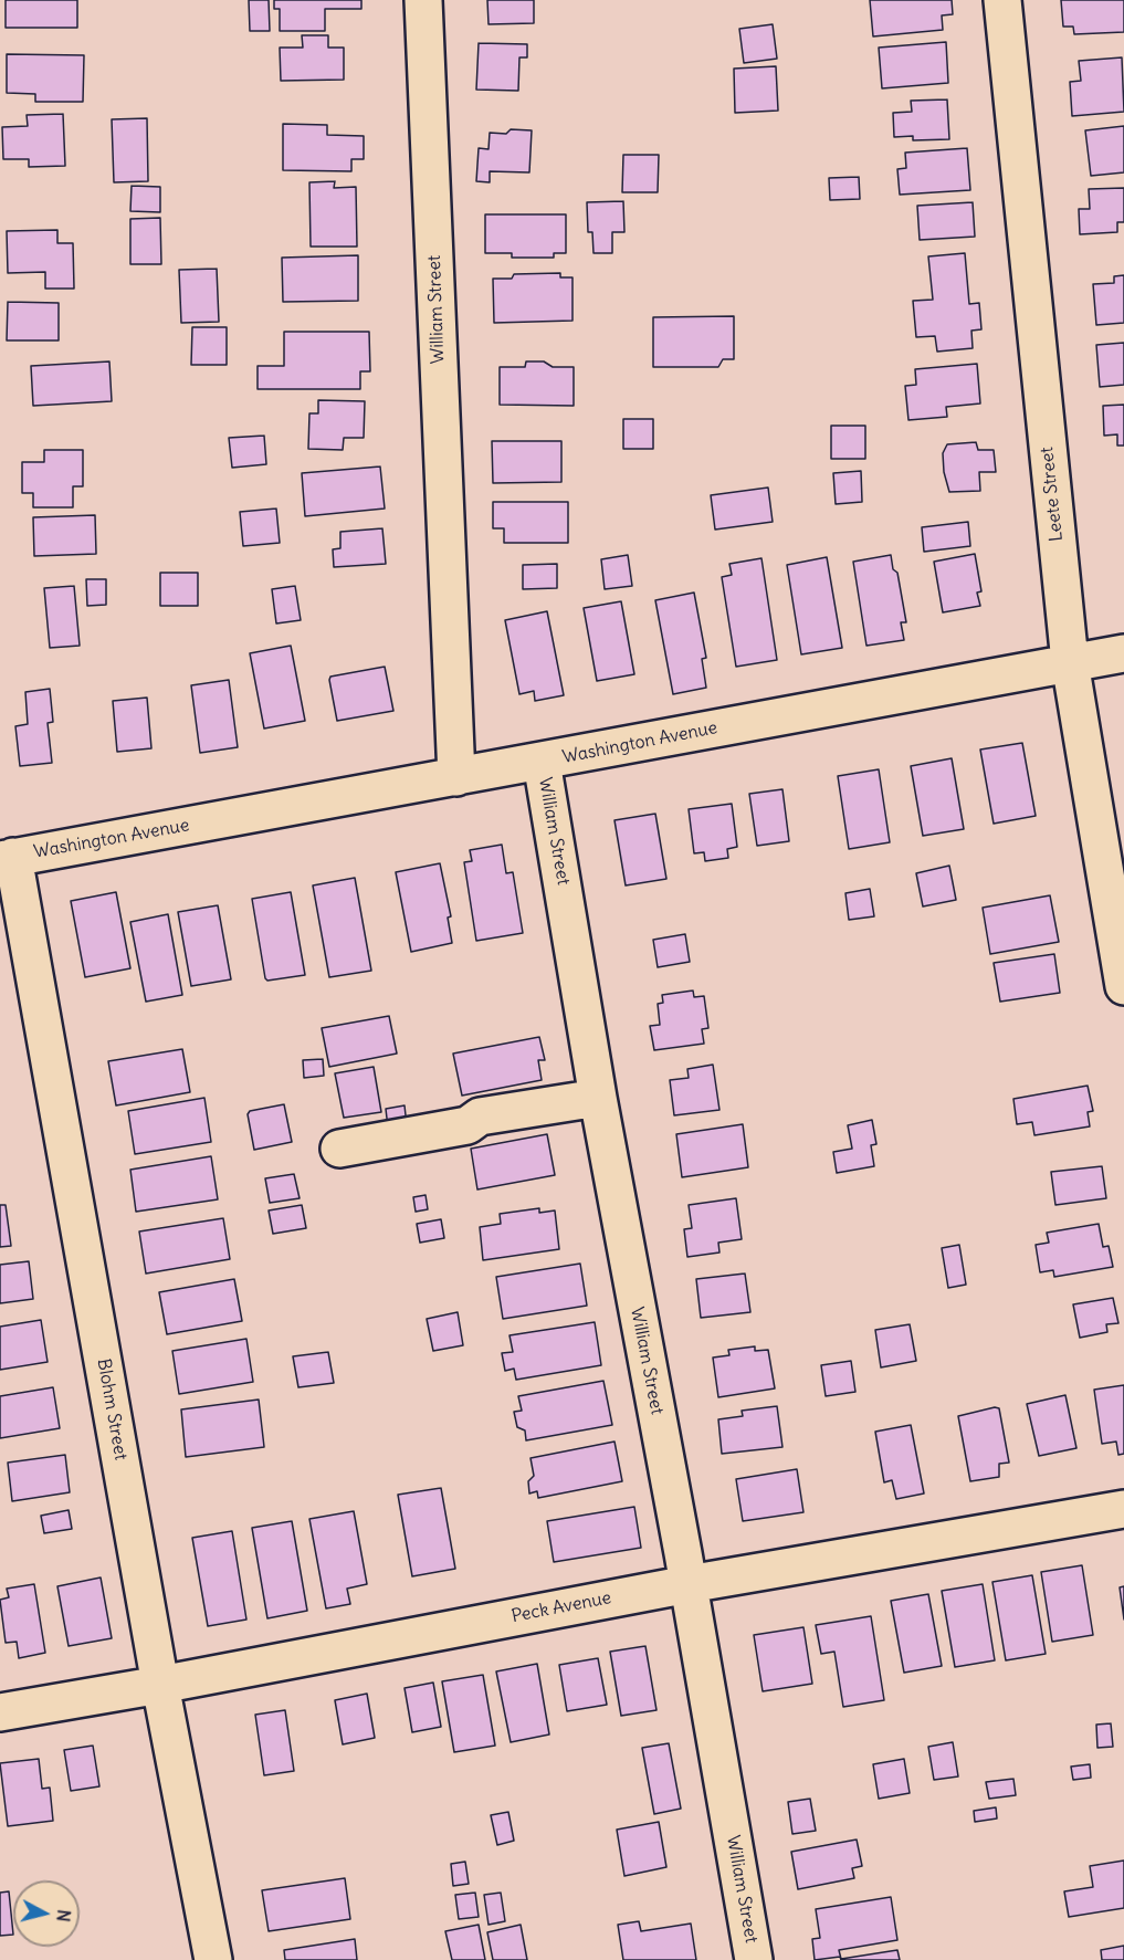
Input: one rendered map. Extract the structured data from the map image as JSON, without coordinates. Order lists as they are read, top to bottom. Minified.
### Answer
{"streets":{"street":["William Street","Leete Street","Washington Avenue","Blohm Street","Peck Avenue"]},"crossings":[["William Street","Washington Avenue"],["William Street","Peck Avenue"],["Leete Street","Washington Avenue"],["Washington Avenue","Blohm Street"],["Blohm Street","Peck Avenue"]],"north":"right"}
